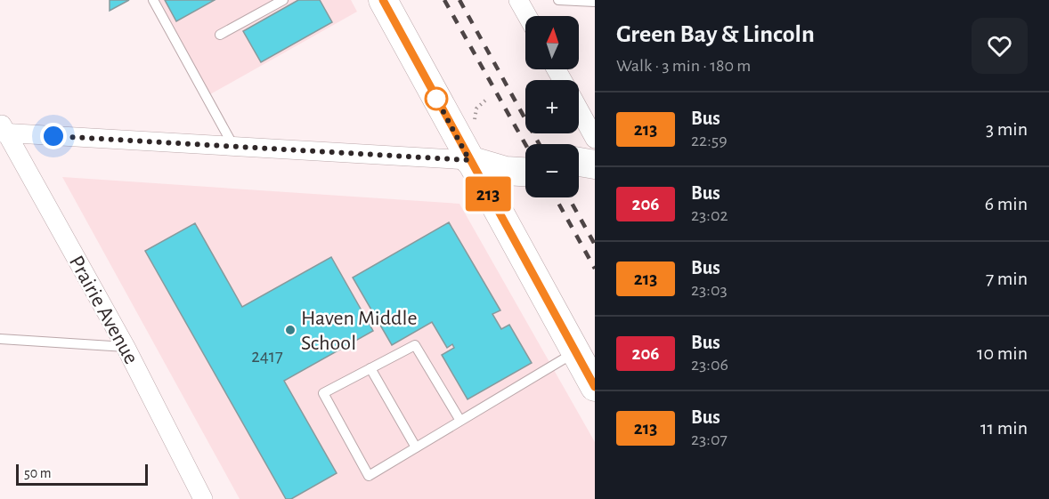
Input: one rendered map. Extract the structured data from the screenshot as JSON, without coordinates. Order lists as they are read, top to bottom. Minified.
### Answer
{"streets":{"street":["Prairie Avenue"]},"places":["Haven Middle School"],"lines":["bus line 213"],"house_numbers":["2417"],"scale_bar":"50 m","north":"top","page":{"on_map":"213","heading":["Green Bay & Lincoln","Walk · 3 min · 180 m"],"map_buttons":["+","−"],"list":[{"mark":"213","name":"Bus","note":"22:59","value":"3 min"},{"mark":"206","name":"Bus","note":"23:02","value":"6 min"},{"mark":"213","name":"Bus","note":"23:03","value":"7 min"},{"mark":"206","name":"Bus","note":"23:06","value":"10 min"},{"mark":"213","name":"Bus","note":"23:07","value":"11 min"}],"scale":"50 m"}}
